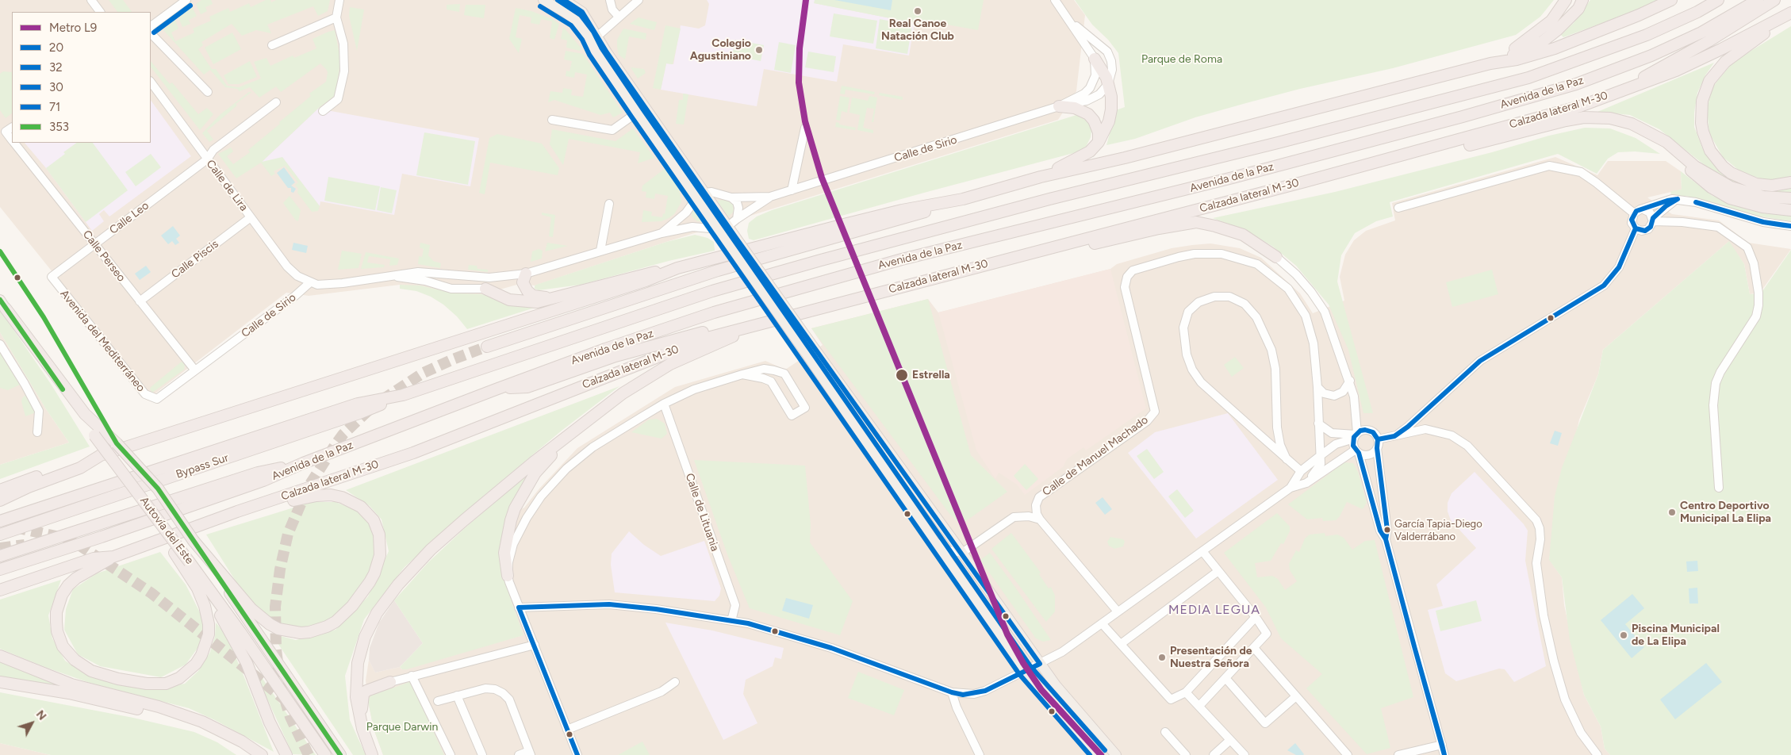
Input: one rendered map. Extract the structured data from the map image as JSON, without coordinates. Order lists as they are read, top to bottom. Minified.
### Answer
{"streets":{"highway":["Avenida de la Paz","Calzada lateral M-30","Bypass Sur","Autovía del Este"],"street":["Calle de Sirio","Calle de Lira","Calle Leo","Calle Perseo","Calle Piscis","Avenida del Mediterráneo","Calle de Manuel Machado","Calle de Lituania"]},"crossings":[["Avenida de la Paz","Bypass Sur"],["Calle de Sirio","Calle de Lira"],["Calle de Sirio","Calle Perseo"],["Calle de Sirio","Avenida del Mediterráneo"],["Calle de Lira","Calle Leo"],["Calle de Lira","Calle Piscis"],["Calle Leo","Calle Perseo"],["Calle Leo","Avenida del Mediterráneo"],["Calle Perseo","Calle Piscis"]],"districts":["MEDIA LEGUA"],"parks":["Parque de Roma","Parque Darwin"],"places":["Real Canoe Natación Club","Colegio Agustiniano","Estrella","Centro Deportivo Municipal La Elipa","García Tapia-Diego Valderrábano","Piscina Municipal de La Elipa","Presentación de Nuestra Señora"],"lines":["metro line L9","transit line 20","transit line 30","transit line 32","transit line 71","transit line 353"],"legend":["Metro L9","20","32","30","71","353"],"north":"top right"}
